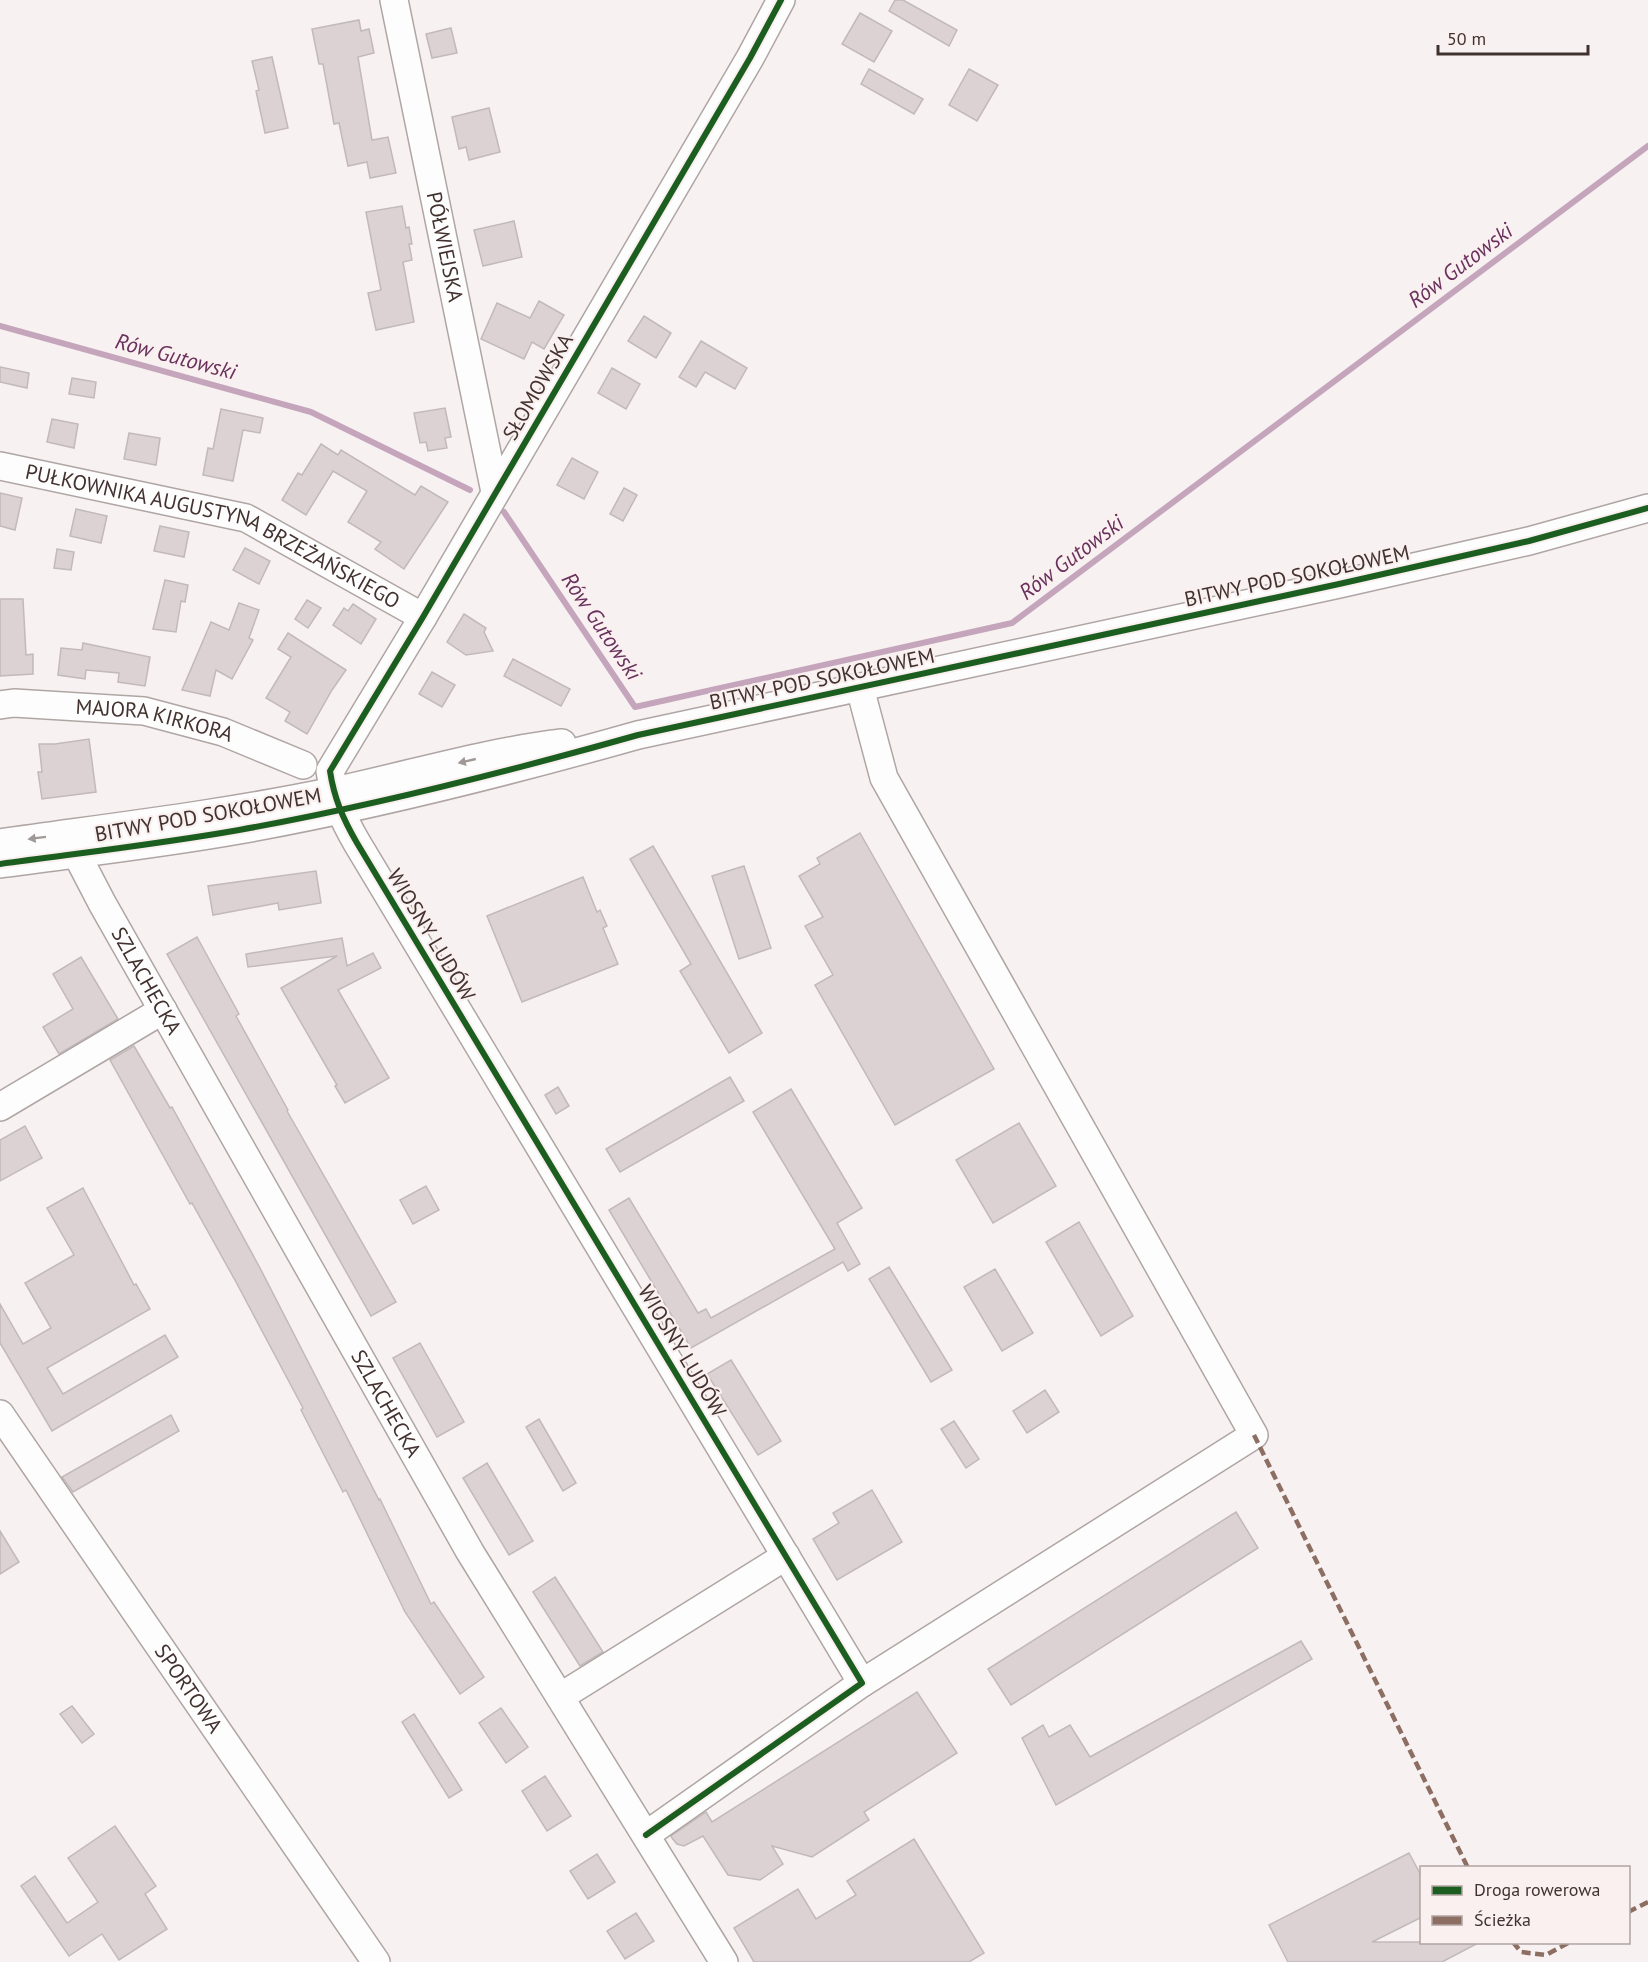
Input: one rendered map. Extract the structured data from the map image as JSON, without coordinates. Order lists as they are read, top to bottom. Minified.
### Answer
{"streets":{"street":["PÓŁWIEJSKA","SŁOMOWSKA","PUŁKOWNIKA AUGUSTYNA BRZEŻAŃSKIEGO","BITWY POD SOKOŁOWEM","MAJORA KIRKORA","WIOSNY LUDÓW","SZLACHECKA","SPORTOWA"]},"crossings":[["PÓŁWIEJSKA","SŁOMOWSKA"],["SŁOMOWSKA","PUŁKOWNIKA AUGUSTYNA BRZEŻAŃSKIEGO"],["SŁOMOWSKA","BITWY POD SOKOŁOWEM"],["SŁOMOWSKA","WIOSNY LUDÓW"],["BITWY POD SOKOŁOWEM","WIOSNY LUDÓW"],["BITWY POD SOKOŁOWEM","SZLACHECKA"]],"water":["Rów Gutowski"],"legend":["Droga rowerowa","Ścieżka"],"scale_bar":"50 m"}
